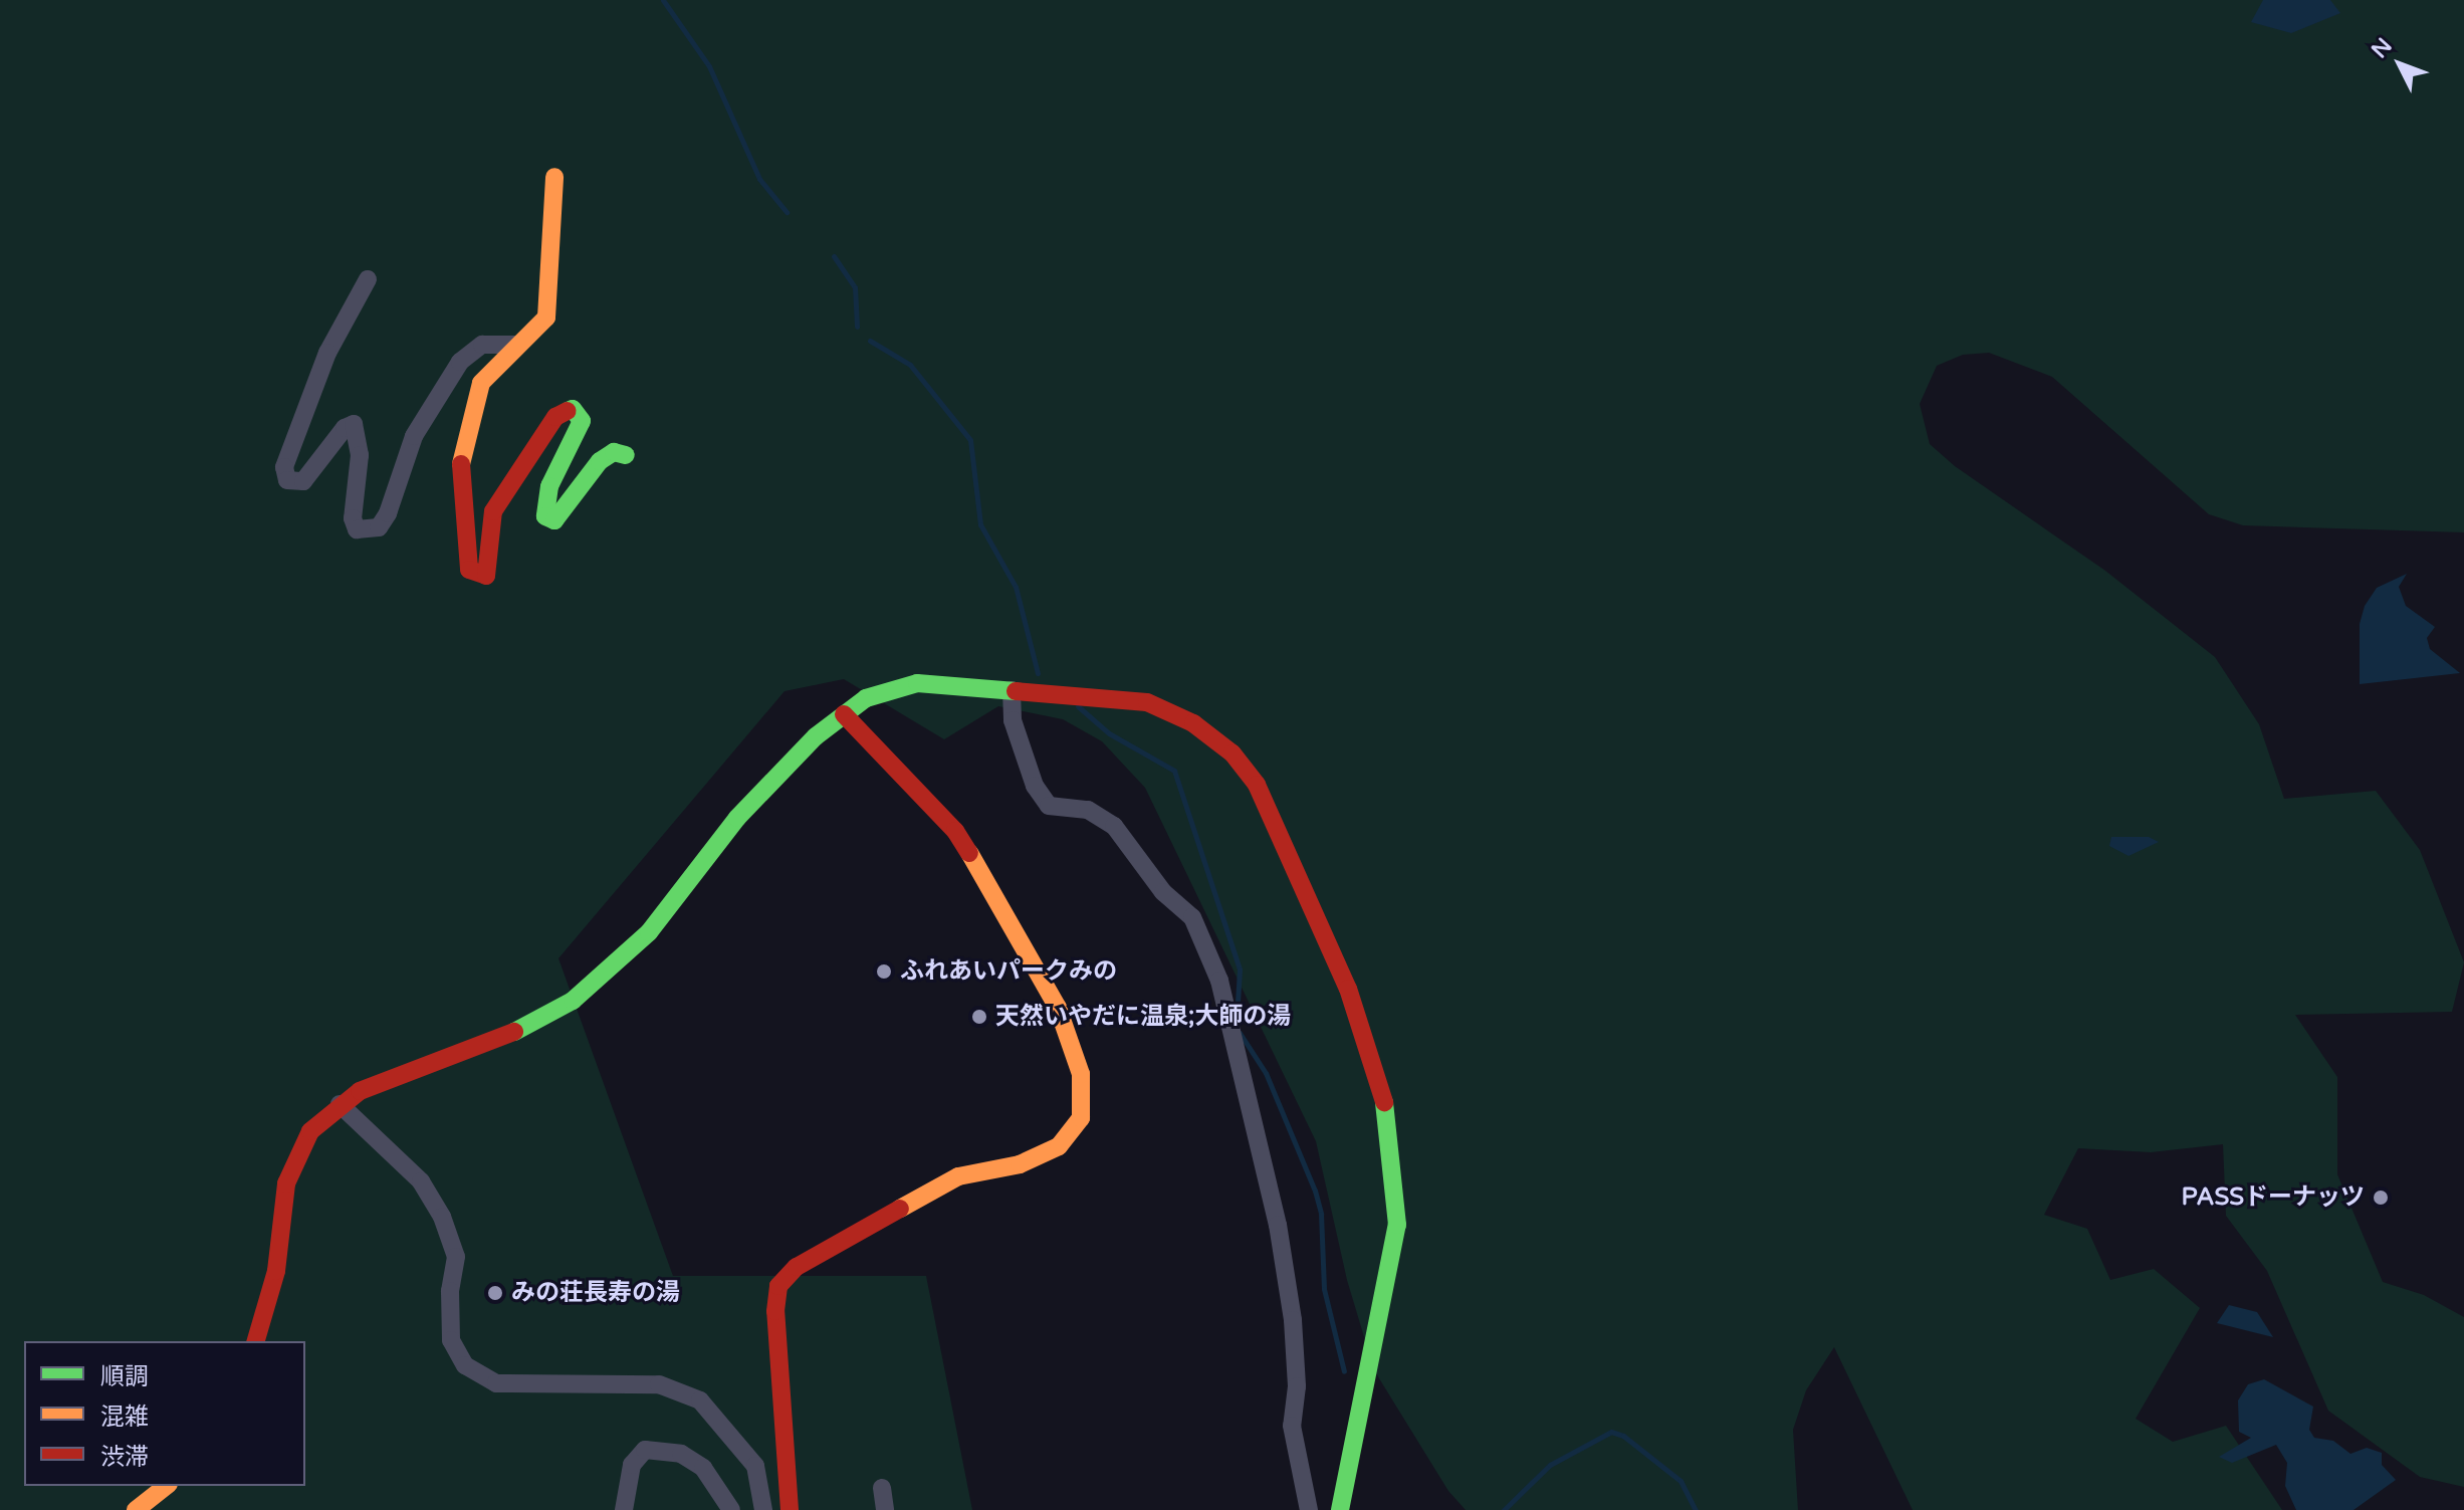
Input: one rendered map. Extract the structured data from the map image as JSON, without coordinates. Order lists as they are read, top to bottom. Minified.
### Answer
{"places":["ふれあいパークみの","天然いやだに温泉;大師の湯","PASSドーナッツ","みの荘長寿の湯"],"legend":["順調","混雑","渋滞"],"north":"top left"}
